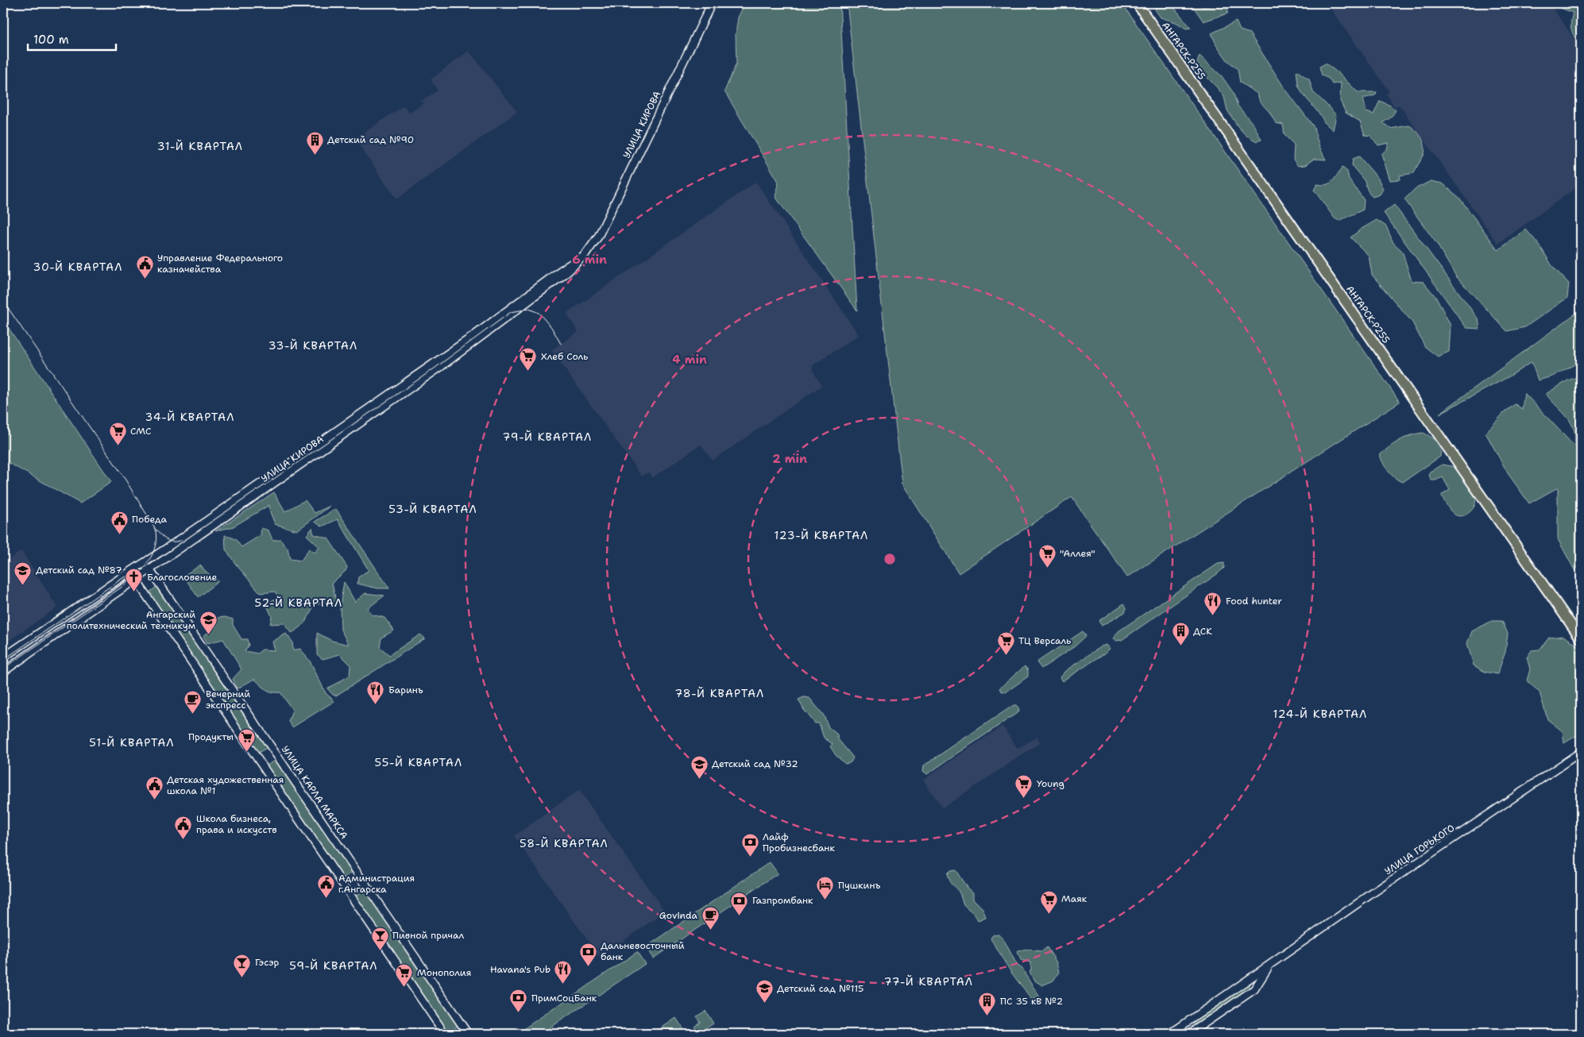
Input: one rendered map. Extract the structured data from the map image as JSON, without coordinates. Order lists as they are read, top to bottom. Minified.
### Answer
{"streets":{"main road":["АНГАРСК-Р255"],"street":["УЛИЦА КИРОВА","УЛИЦА КАРЛА МАРКСА","УЛИЦА ГОРЬКОГО"]},"crossings":[["УЛИЦА КИРОВА","УЛИЦА КАРЛА МАРКСА"]],"districts":["31-Й КВАРТАЛ","30-Й КВАРТАЛ","33-Й КВАРТАЛ","34-Й КВАРТАЛ","79-Й КВАРТАЛ","53-Й КВАРТАЛ","123-Й КВАРТАЛ","52-Й КВАРТАЛ","78-Й КВАРТАЛ","124-Й КВАРТАЛ","51-Й КВАРТАЛ","55-Й КВАРТАЛ","58-Й КВАРТАЛ","59-Й КВАРТАЛ","77-Й КВАРТАЛ"],"places":{"building":["Детский сад №90","ДСК","ПС 35 кВ №2"],"public building":["Управление Федерального казначейства","Победа","Детская художественная школа №1","Школа бизнеса, права и искусств","Администрация г.Ангарска"],"supermarket":["Хлеб Соль","СМС","\"Аллея\"","ТЦ Версаль","Продукты","Young","Маяк","Монополия"],"school or university":["Детский сад №87","Ангарский политехнический техникум","Детский сад №32","Детский сад №115"],"church":["Благословение"],"restaurant":["Food hunter","Баринъ","Havana's Pub"],"cafe":["Вечерний экспресс","Govinda"],"bank":["Лайф Пробизнесбанк","Газпромбанк","Дальневосточный банк","ПримСоцБанк"],"hotel":["Пушкинъ"],"bar":["Пивной причал","Гэсэр"]},"scale_bar":"100 m","rings":["6 min","4 min","2 min"]}
